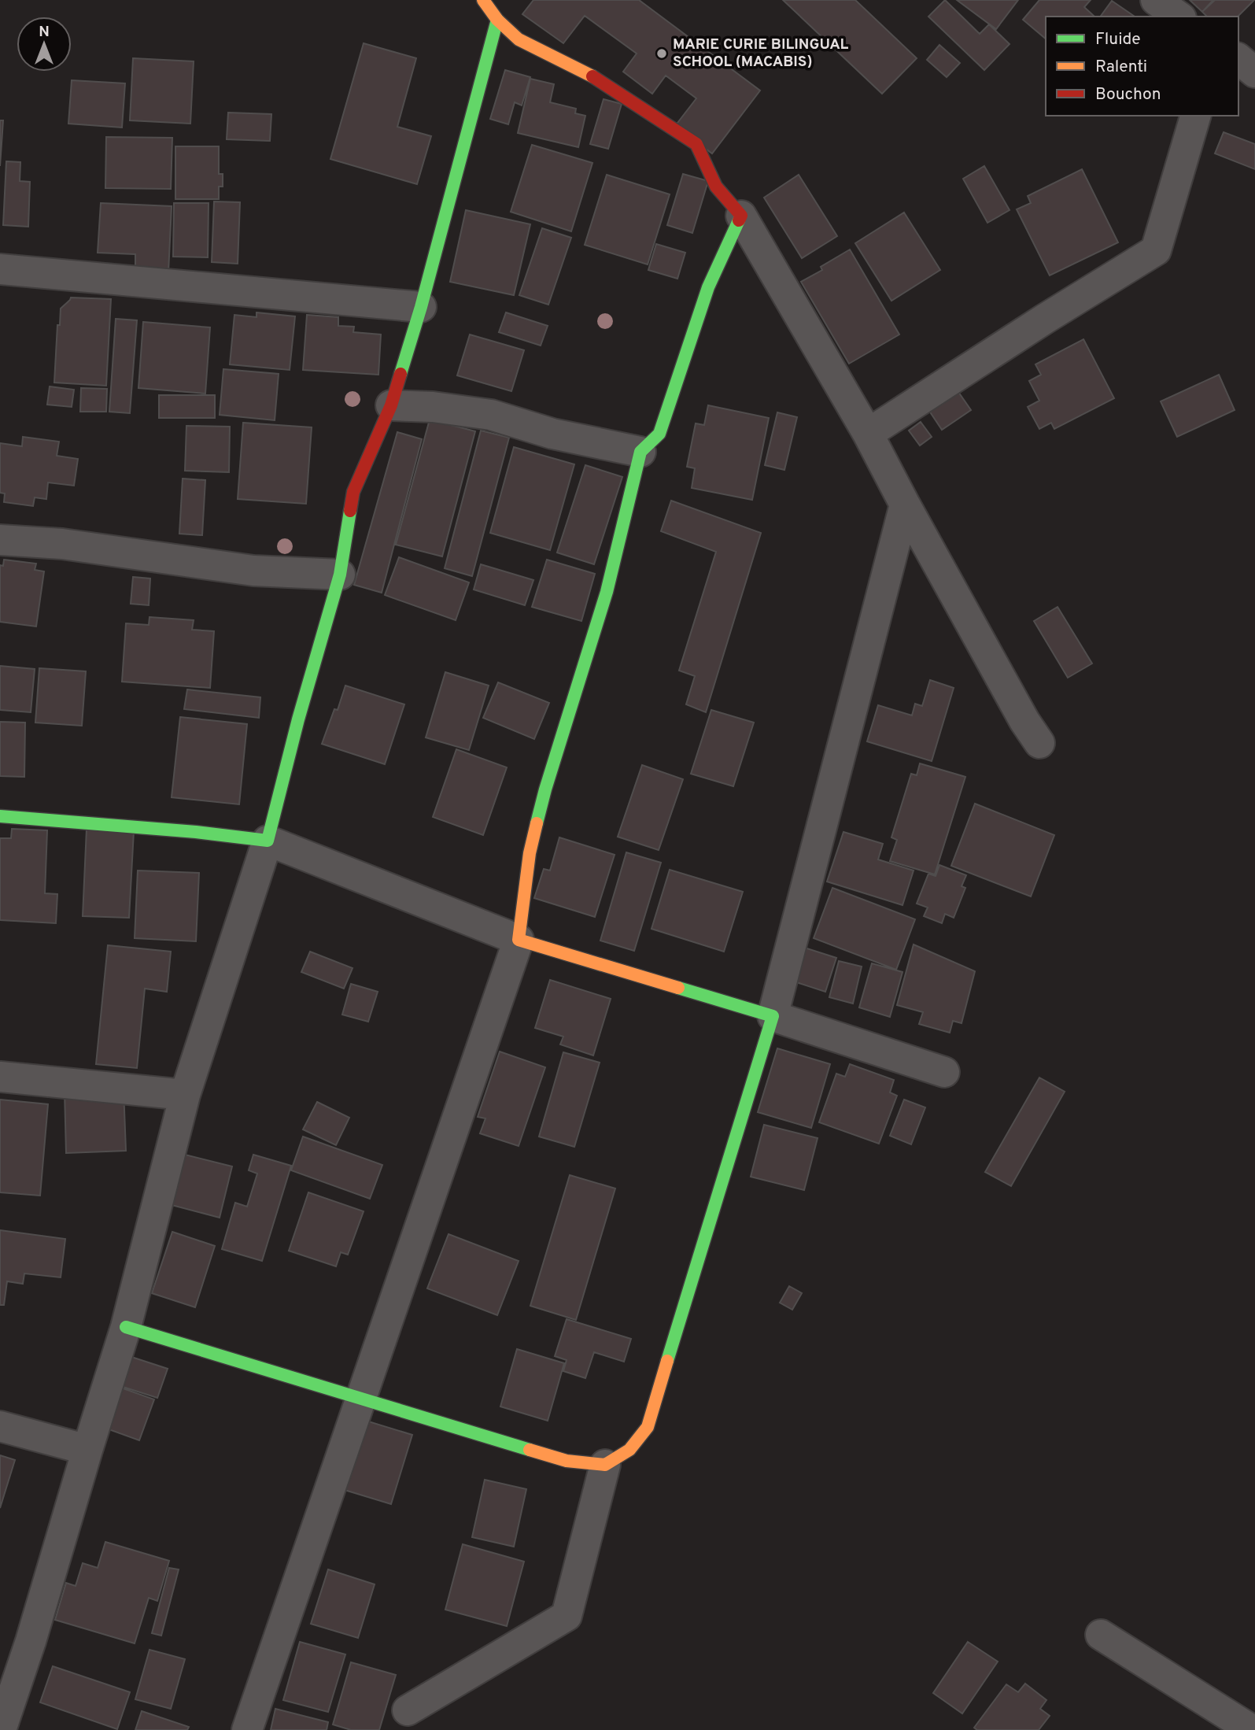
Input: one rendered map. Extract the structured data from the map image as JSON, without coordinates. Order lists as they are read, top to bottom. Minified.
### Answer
{"places":["MARIE CURIE BILINGUAL SCHOOL (MACABIS)"],"legend":["Fluide","Ralenti","Bouchon"],"north":"top"}
